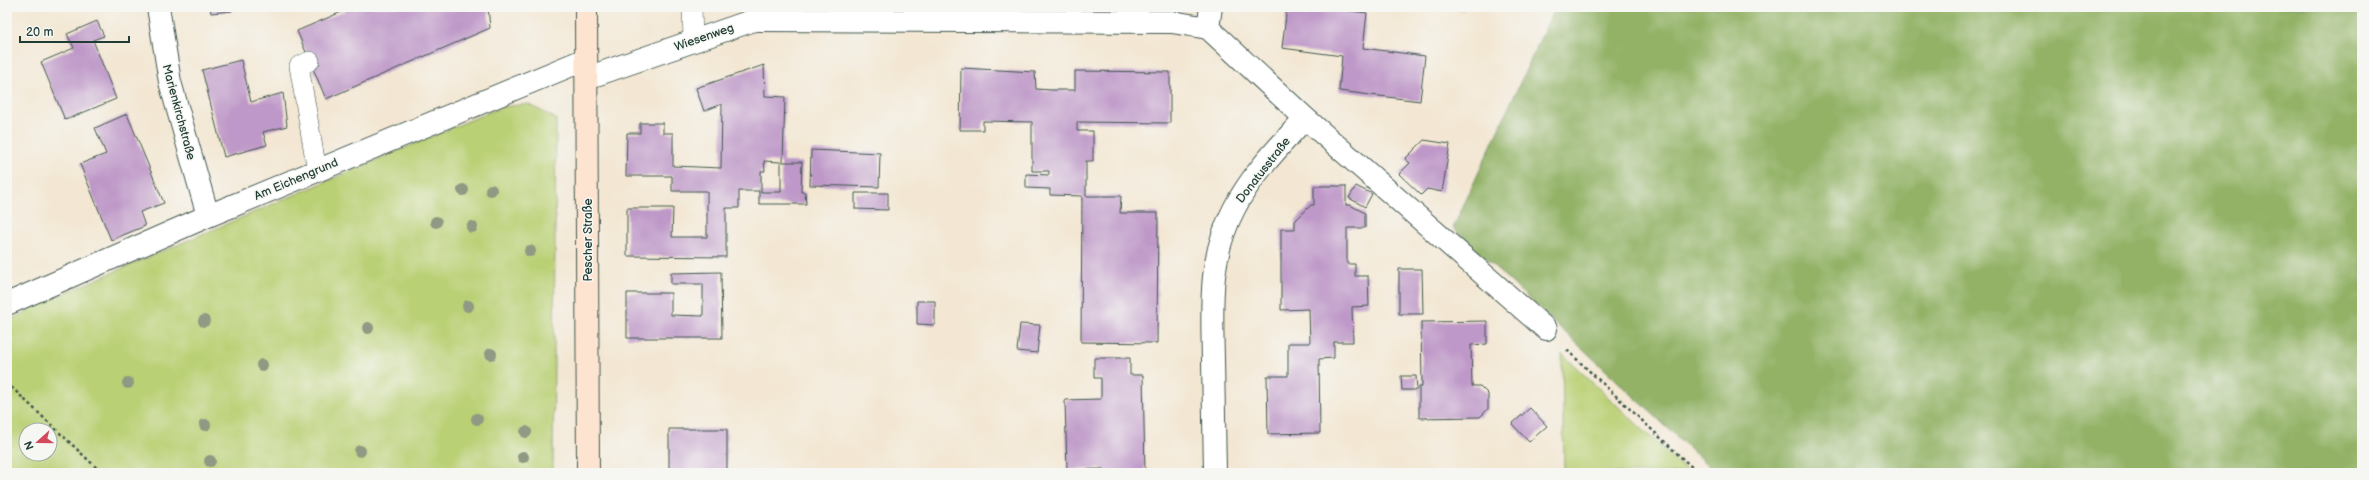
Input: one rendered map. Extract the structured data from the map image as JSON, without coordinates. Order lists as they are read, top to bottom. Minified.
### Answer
{"streets":{"main road":["Pescher Straße"],"street":["Wiesenweg","Marienkirchstraße","Donatusstraße","Am Eichengrund"]},"crossings":[["Wiesenweg","Am Eichengrund"],["Wiesenweg","Pescher Straße"],["Marienkirchstraße","Am Eichengrund"],["Am Eichengrund","Pescher Straße"]],"scale_bar":"20 m","north":"left"}
